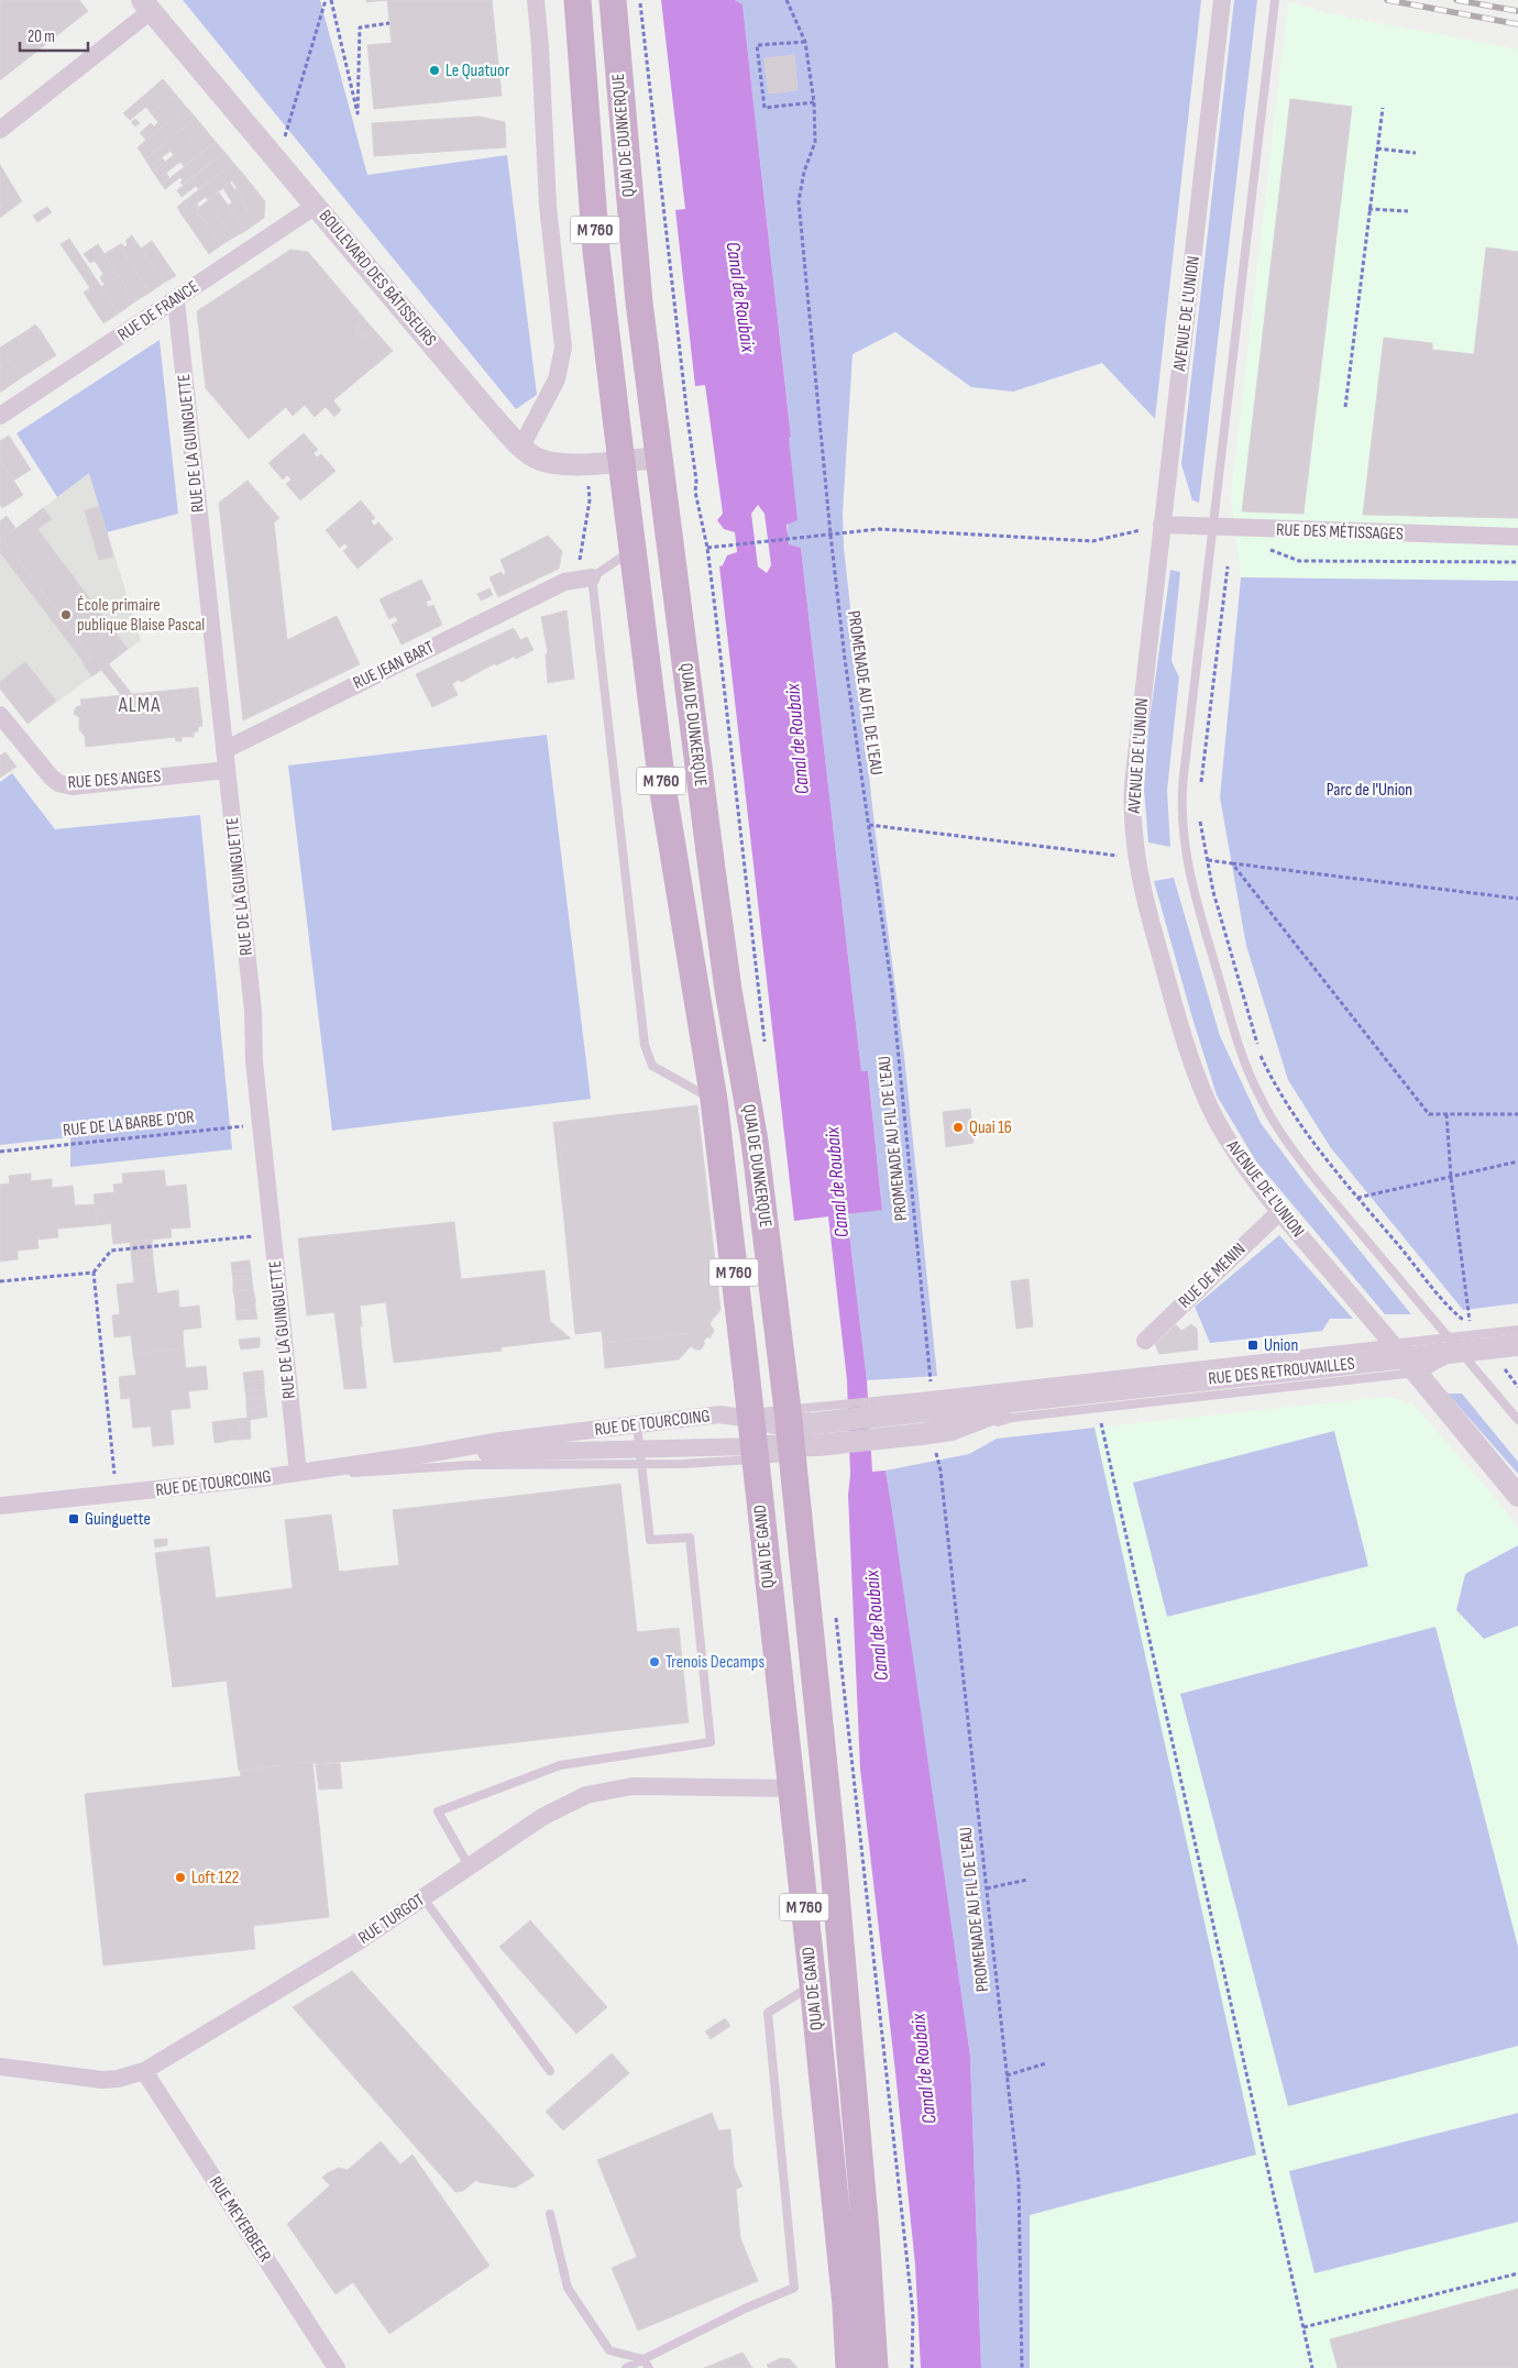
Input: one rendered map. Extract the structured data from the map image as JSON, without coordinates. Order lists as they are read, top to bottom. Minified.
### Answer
{"streets":{"main road":["QUAI DE DUNKERQUE","M 760","QUAI DE GAND"],"street":["BOULEVARD DES BÂTISSEURS","RUE DE FRANCE","AVENUE DE L'UNION","RUE DE LA GUINGUETTE","RUE DES MÉTISSAGES","RUE JEAN BART","RUE DES ANGES","RUE DE MENIN","RUE DES RETROUVAILLES","RUE DE TOURCOING","RUE TURGOT","RUE MEYERBEER"],"path":["PROMENADE AU FIL DE L'EAU","RUE DE LA BARBE D'OR"]},"crossings":[["QUAI DE DUNKERQUE","BOULEVARD DES BÂTISSEURS"],["QUAI DE DUNKERQUE","RUE DES RETROUVAILLES"],["QUAI DE DUNKERQUE","RUE DE TOURCOING"],["QUAI DE DUNKERQUE","QUAI DE GAND"],["BOULEVARD DES BÂTISSEURS","RUE DE FRANCE"],["RUE DE FRANCE","RUE DE LA GUINGUETTE"],["AVENUE DE L'UNION","RUE DES MÉTISSAGES"],["AVENUE DE L'UNION","RUE DE MENIN"],["AVENUE DE L'UNION","RUE DES RETROUVAILLES"],["RUE DE LA GUINGUETTE","RUE JEAN BART"],["RUE DE LA GUINGUETTE","RUE DES ANGES"],["RUE DE LA GUINGUETTE","RUE DE LA BARBE D'OR"],["RUE DE LA GUINGUETTE","RUE DE TOURCOING"],["PROMENADE AU FIL DE L'EAU","RUE DES RETROUVAILLES"],["RUE DES RETROUVAILLES","RUE DE TOURCOING"],["RUE DES RETROUVAILLES","QUAI DE GAND"],["RUE DE TOURCOING","QUAI DE GAND"],["QUAI DE GAND","RUE TURGOT"],["RUE TURGOT","RUE MEYERBEER"]],"districts":["ALMA"],"water":["Canal de Roubaix"],"parks":["Parc de l'Union"],"places":{"other":["Le Quatuor","École primaire publique Blaise Pascal","Quai 16","Trenois Decamps","Loft 122"],"transit":["Union","Guinguette"]},"scale_bar":"20 m"}
